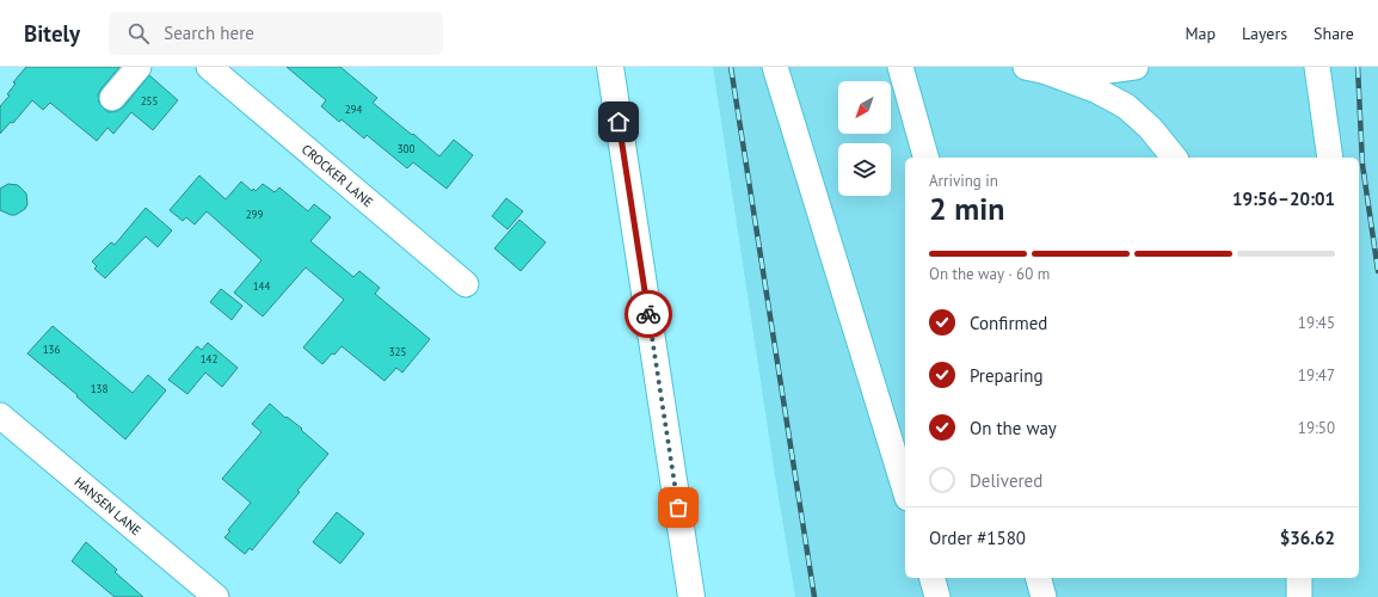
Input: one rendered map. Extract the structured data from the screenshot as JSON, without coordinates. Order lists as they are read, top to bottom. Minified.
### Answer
{"streets":{"street":["CROCKER LANE","HANSEN LANE"]},"house_numbers":["255","294","300","299","144","136","325","142","138"],"north":"bottom left","page":{"header":"Bitely","search":"Search here","nav":["Map","Layers","Share"],"heading":["2 min","Arriving in","19:56–20:01"],"panel":["Order #1580","$36.62"],"bar":"On the way · 60 m","list":[["Confirmed","19:45"],["Preparing","19:47"],["On the way","19:50"],"Delivered"]}}
